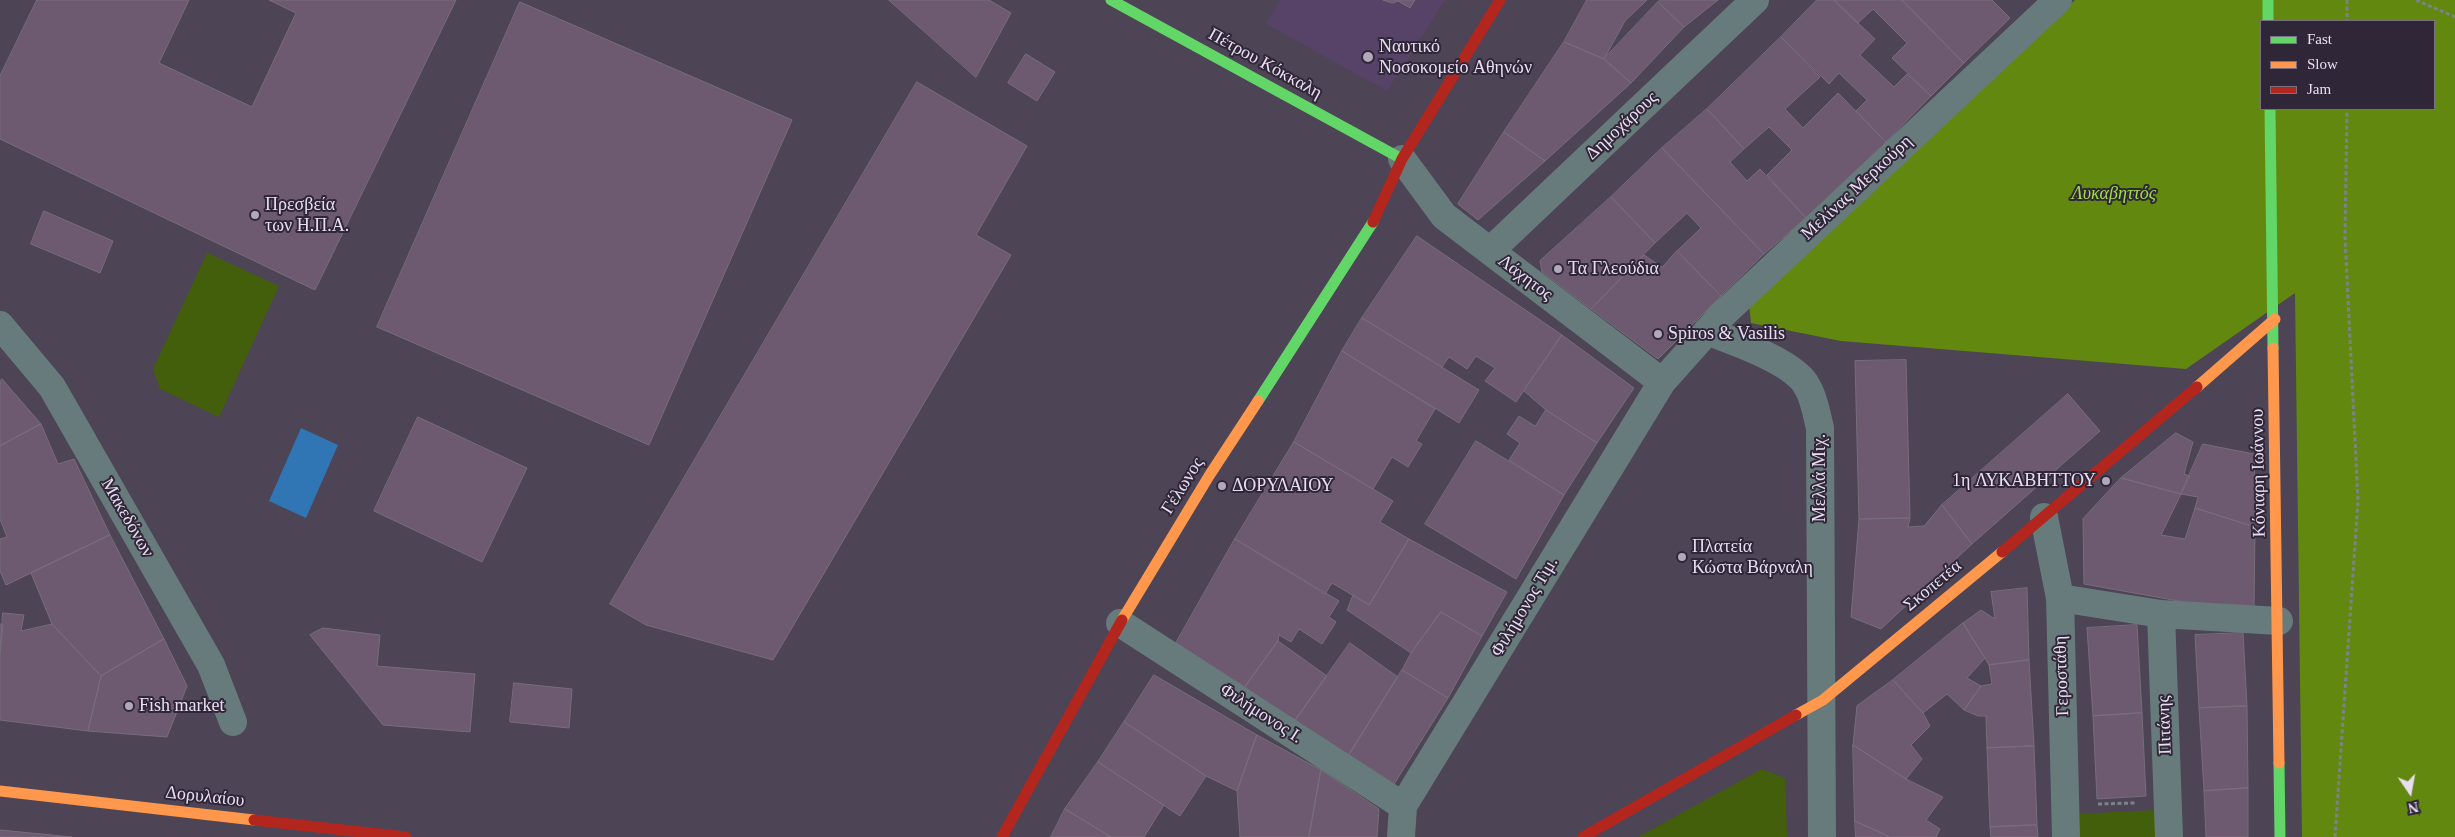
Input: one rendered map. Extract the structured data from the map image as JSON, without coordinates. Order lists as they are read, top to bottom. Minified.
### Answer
{"streets":{"street":["Πέτρου Κόκκαλη","Δημοχάρους","Μελίνας Μερκούρη","Λάχητος","Κόνιαρη Ιωάννου","Μελλά Μιχ.","Γέλωνος","Μακεδόνων","Σκοπετέα","Φιλήμονος Τιμ.","Γεροστάθη","Φιλήμονος Ι.","Πιτάνης","Δορυλαίου"]},"crossings":[["Πέτρου Κόκκαλη","Λάχητος"],["Πέτρου Κόκκαλη","Γέλωνος"],["Δημοχάρους","Λάχητος"],["Μελίνας Μερκούρη","Λάχητος"],["Μελίνας Μερκούρη","Μελλά Μιχ."],["Μελίνας Μερκούρη","Φιλήμονος Τιμ."],["Λάχητος","Γέλωνος"],["Λάχητος","Φιλήμονος Τιμ."],["Κόνιαρη Ιωάννου","Σκοπετέα"],["Μελλά Μιχ.","Σκοπετέα"],["Γέλωνος","Φιλήμονος Ι."],["Σκοπετέα","Γεροστάθη"],["Φιλήμονος Τιμ.","Φιλήμονος Ι."]],"parks":["Λυκαβηττός"],"places":["Ναυτικό Νοσοκομείο Αθηνών","Πρεσβεία των Η.Π.Α.","Τα Γλεούδια","Spiros & Vasilis","1η ΛΥΚΑΒΗΤΤΟΥ","ΔΟΡΥΛΑΙΟΥ","Πλατεία Κώστα Βάρναλη","Fish market"],"legend":["Fast","Slow","Jam"],"north":"bottom"}
